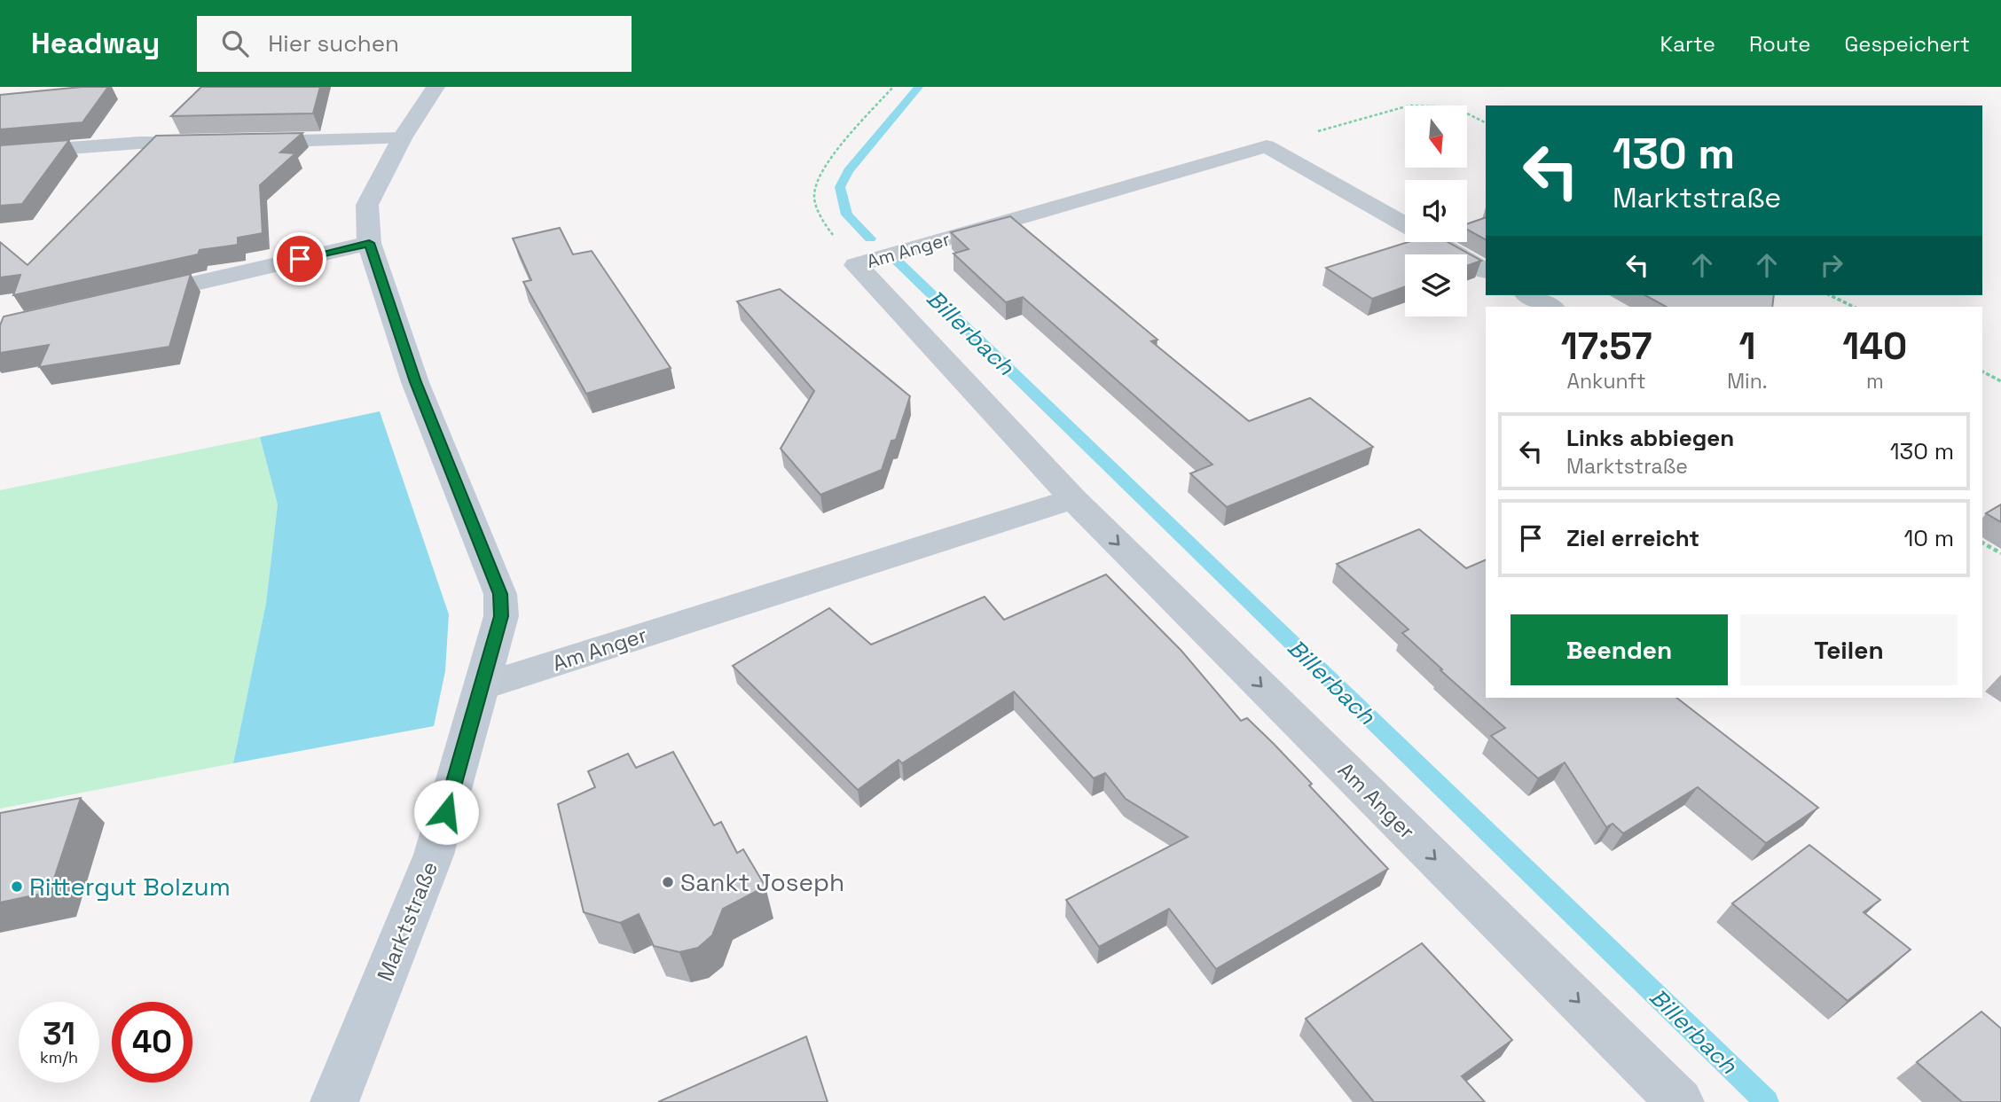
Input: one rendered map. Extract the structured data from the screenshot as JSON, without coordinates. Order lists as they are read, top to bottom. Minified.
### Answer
{"streets":{"street":["Am Anger","Marktstraße"]},"crossings":[["Am Anger","Marktstraße"]],"one_way":["Am Anger"],"water":["Billerbach"],"places":["Sankt Joseph","Rittergut Bolzum"],"north":"bottom","page":{"header":"Headway","search":"Hier suchen","nav":["Karte","Route","Gespeichert"],"turn":["130 m","Marktstraße"],"eta":["17:57","Ankunft","1","Min.","140","m"],"list":[{"name":"Links abbiegen","note":"Marktstraße","value":"130 m"},{"name":"Ziel erreicht","value":"10 m"}],"buttons":["Beenden","Teilen"],"speed":"31 km/h","limit":"40"}}
